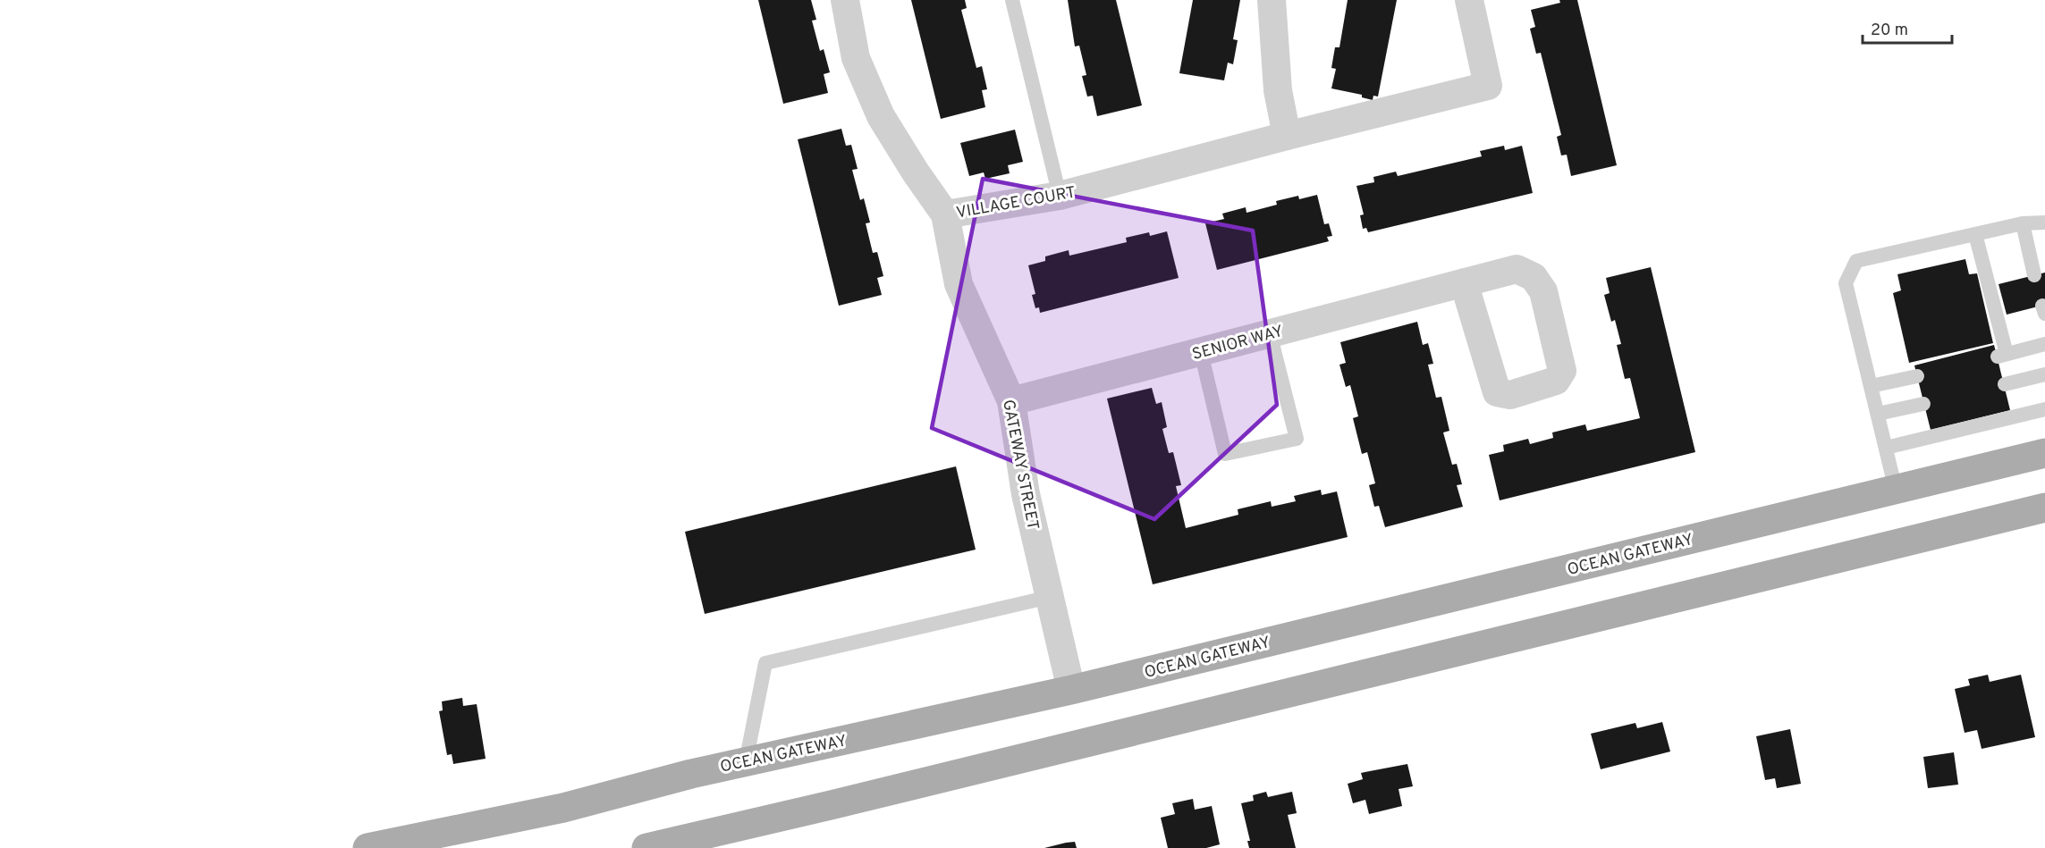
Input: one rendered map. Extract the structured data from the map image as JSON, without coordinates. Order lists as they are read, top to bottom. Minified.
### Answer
{"streets":{"main road":["OCEAN GATEWAY"],"street":["VILLAGE COURT","SENIOR WAY","GATEWAY STREET"]},"crossings":[["VILLAGE COURT","GATEWAY STREET"],["SENIOR WAY","GATEWAY STREET"],["GATEWAY STREET","OCEAN GATEWAY"]],"scale_bar":"20 m"}
